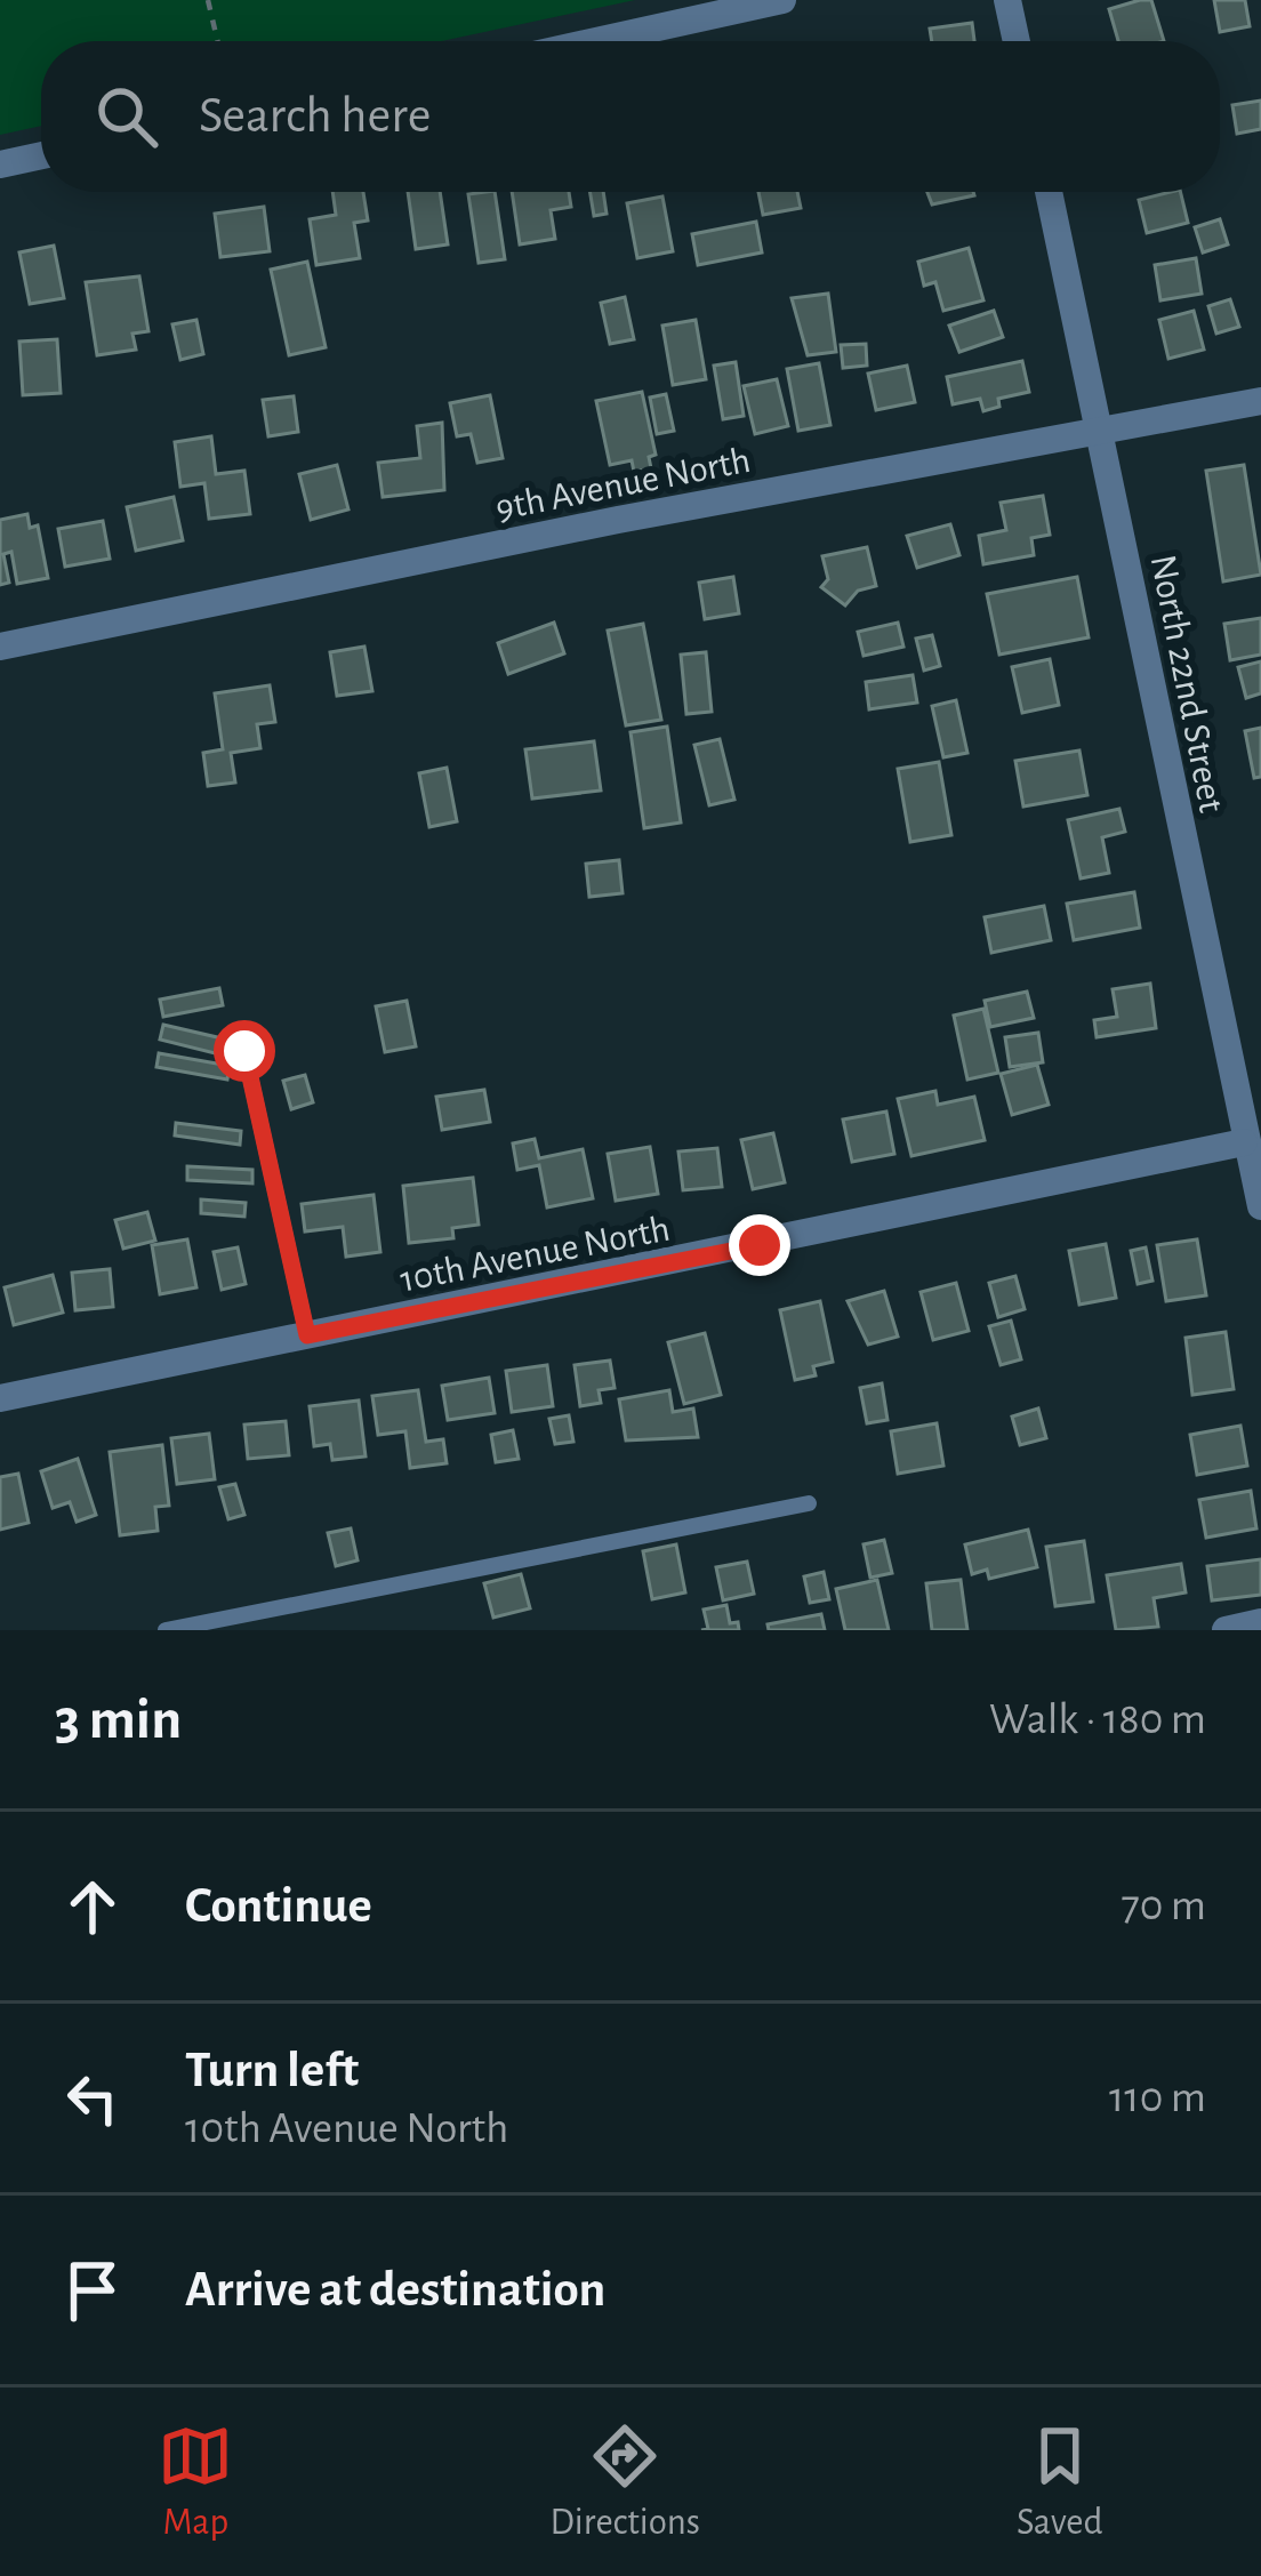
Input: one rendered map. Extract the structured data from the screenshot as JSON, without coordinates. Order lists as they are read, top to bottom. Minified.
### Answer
{"streets":{"street":["9th Avenue North","North 22nd Street","10th Avenue North"]},"crossings":[["9th Avenue North","North 22nd Street"],["North 22nd Street","10th Avenue North"]],"page":{"search":"Search here","heading":["3 min","Walk · 180 m"],"list":[["Continue","70 m"],["Turn left","10th Avenue North","110 m"],"Arrive at destination"],"nav":["Map","Directions","Saved"]}}
